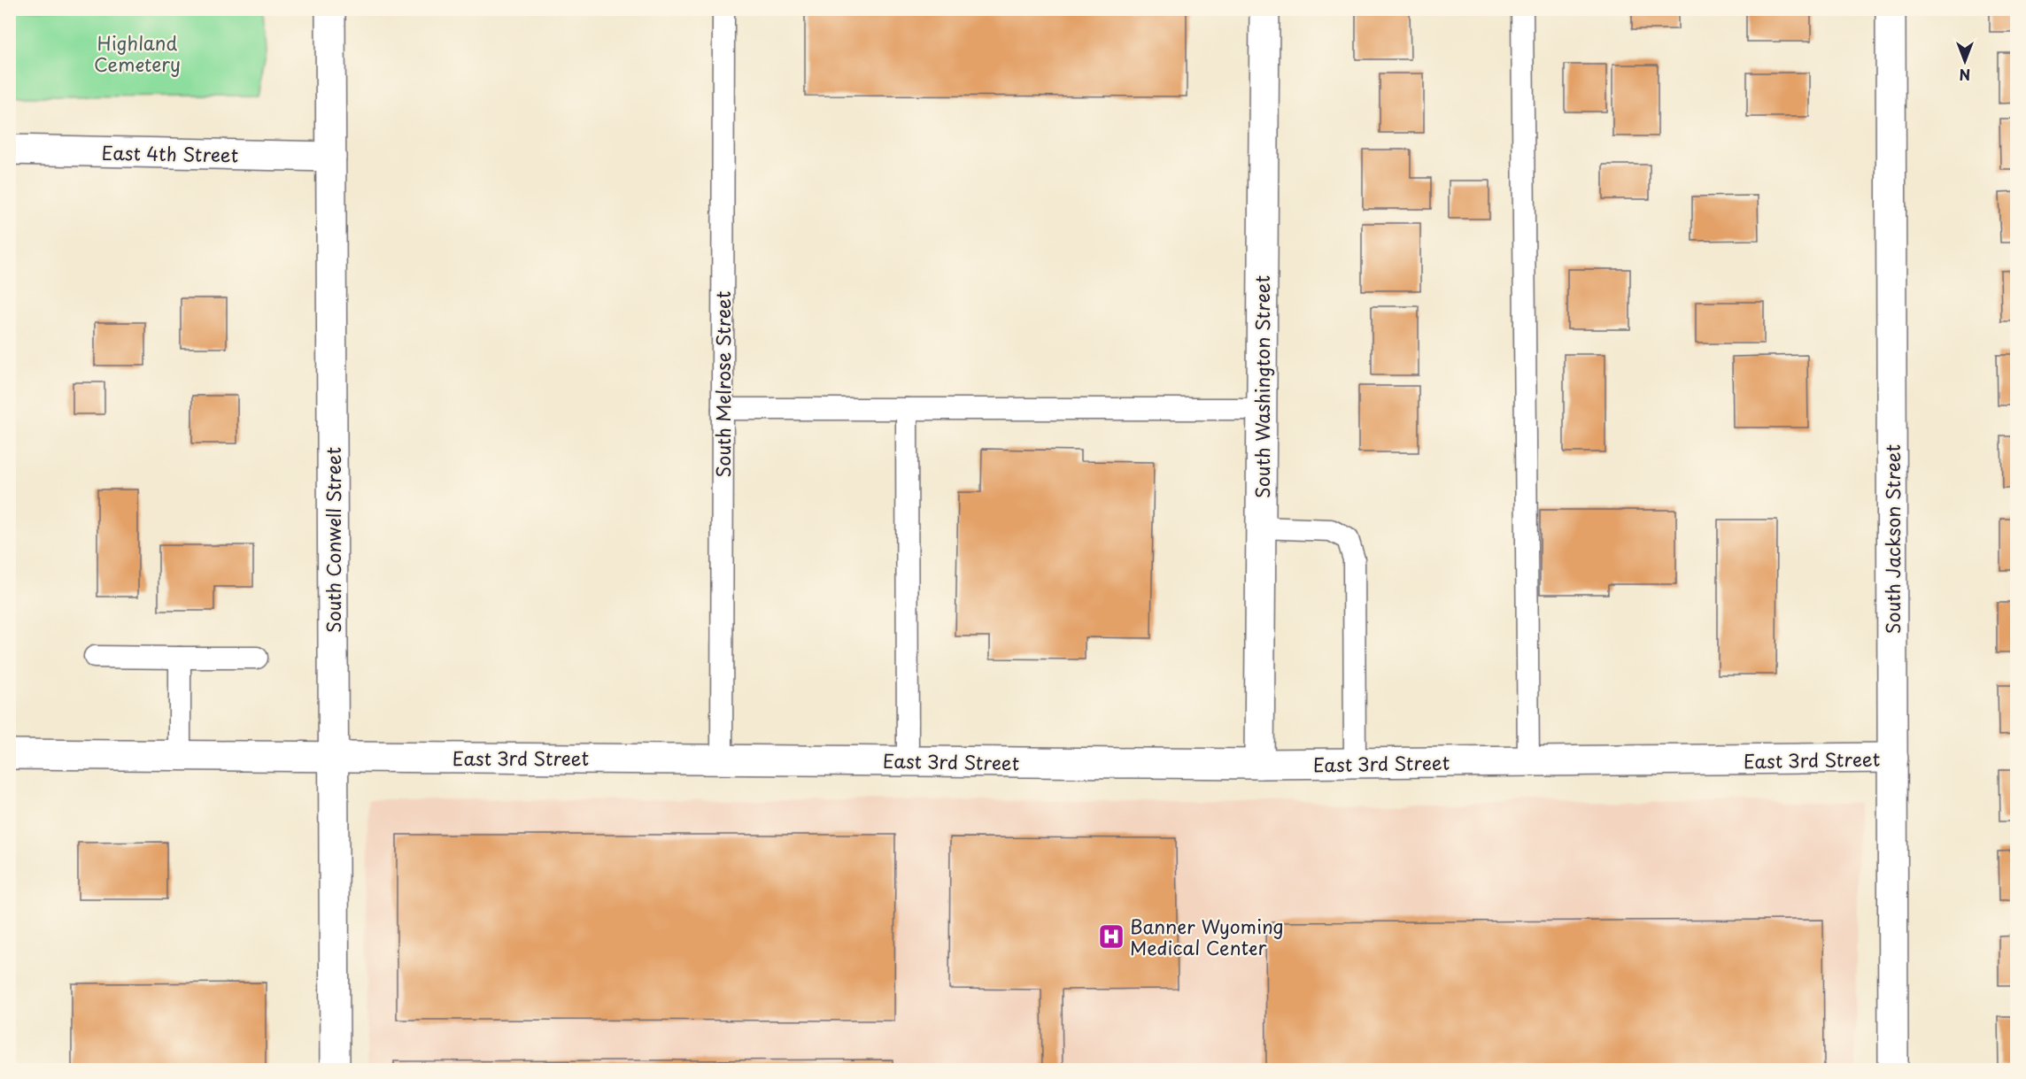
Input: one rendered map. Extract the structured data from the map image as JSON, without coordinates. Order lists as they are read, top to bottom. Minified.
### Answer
{"streets":{"street":["East 4th Street","South Washington Street","South Jackson Street","South Conwell Street","East 3rd Street"],"lane":["South Melrose Street"]},"crossings":[["East 4th Street","South Conwell Street"],["South Melrose Street","East 3rd Street"],["South Washington Street","East 3rd Street"],["South Jackson Street","East 3rd Street"],["South Conwell Street","East 3rd Street"]],"parks":["Highland Cemetery"],"places":{"hospital":["Banner Wyoming Medical Center"]},"north":"bottom"}
